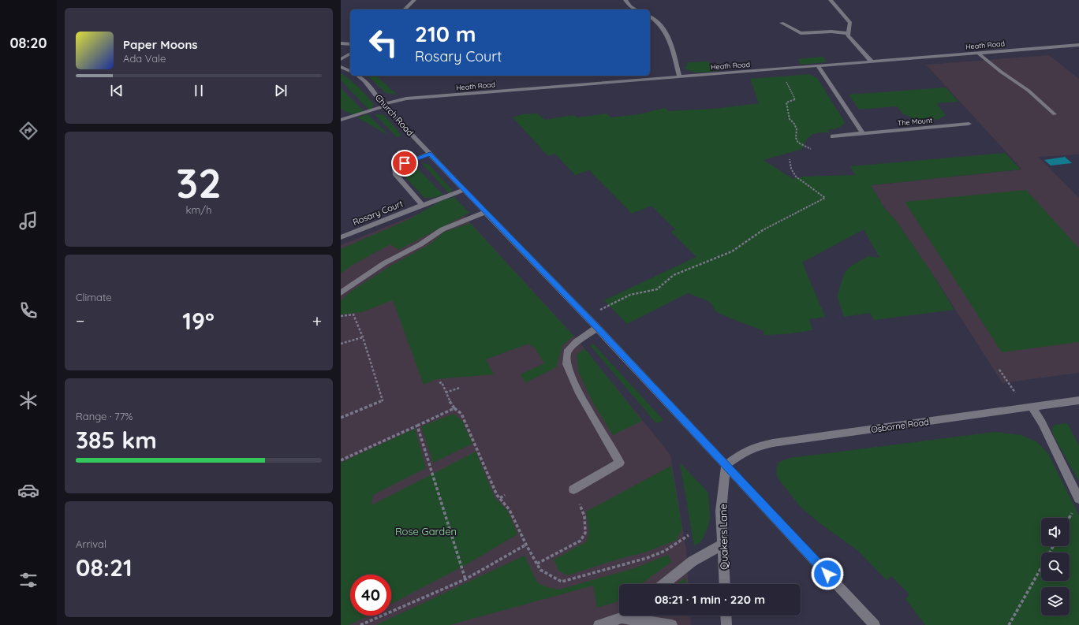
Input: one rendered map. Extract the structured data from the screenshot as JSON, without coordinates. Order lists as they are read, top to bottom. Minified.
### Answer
{"streets":{"street":["Heath Road","Church Road","The Mount","Rosary Court","Osborne Road","Quakers Lane"]},"crossings":[["Heath Road","Church Road"],["Church Road","Rosary Court"],["Church Road","Osborne Road"],["Church Road","Quakers Lane"],["Osborne Road","Quakers Lane"]],"parks":["Rose Garden"],"page":{"tabs":"08:20","turn":["210 m","Rosary Court"],"song":["Paper Moons","Ada Vale"],"tile":[["32","km/h"],"Climate",["Range · 77%","385 km"],["Arrival","08:21"]],"heat":["−","19°","+"],"limit":"40","trip":"08:21 · 1 min · 220 m"}}
